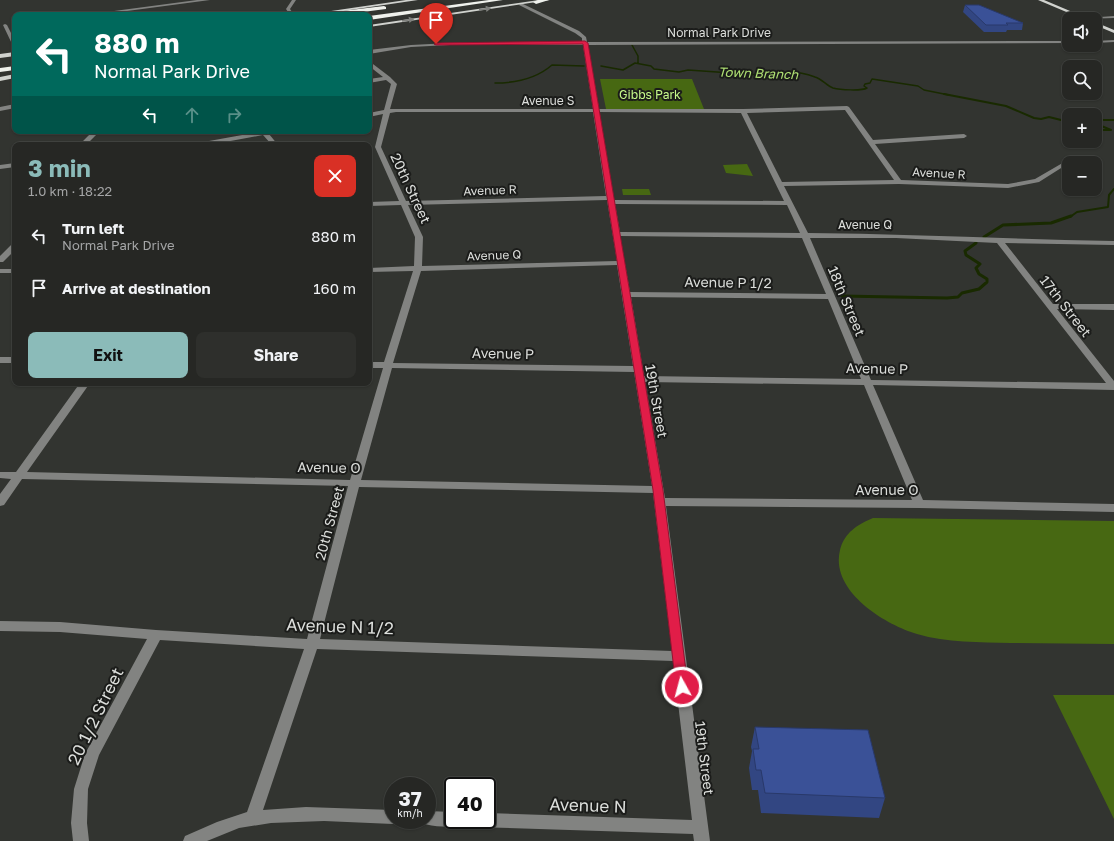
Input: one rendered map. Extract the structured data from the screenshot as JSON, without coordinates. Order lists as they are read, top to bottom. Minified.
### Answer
{"streets":{"street":["Normal Park Drive","Avenue S","Avenue R","20th Street","Avenue Q","Avenue P 1/2","18th Street","17th Street","Avenue P","19th Street","Avenue O","Avenue N 1/2","20 1/2 Street","Avenue N"]},"crossings":[["Normal Park Drive","19th Street"],["Avenue S","20th Street"],["Avenue S","18th Street"],["Avenue S","19th Street"],["Avenue R","20th Street"],["Avenue R","18th Street"],["Avenue R","19th Street"],["20th Street","Avenue Q"],["20th Street","Avenue P"],["20th Street","Avenue O"],["20th Street","Avenue N 1/2"],["Avenue Q","18th Street"],["Avenue Q","17th Street"],["Avenue Q","19th Street"],["Avenue P 1/2","18th Street"],["Avenue P 1/2","19th Street"],["18th Street","Avenue P"],["18th Street","Avenue O"],["17th Street","Avenue P"],["Avenue P","19th Street"],["19th Street","Avenue O"],["19th Street","Avenue N 1/2"],["19th Street","Avenue N"],["Avenue N 1/2","20 1/2 Street"]],"water":["Town Branch"],"parks":["Gibbs Park"],"page":{"map_buttons":["+","−"],"turn":["880 m","Normal Park Drive"],"heading":["3 min","1.0 km · 18:22"],"list":[{"name":"Turn left","note":"Normal Park Drive","value":"880 m"},{"name":"Arrive at destination","value":"160 m"}],"buttons":["Exit","Share"],"speed":"37 km/h","limit":"40"}}
